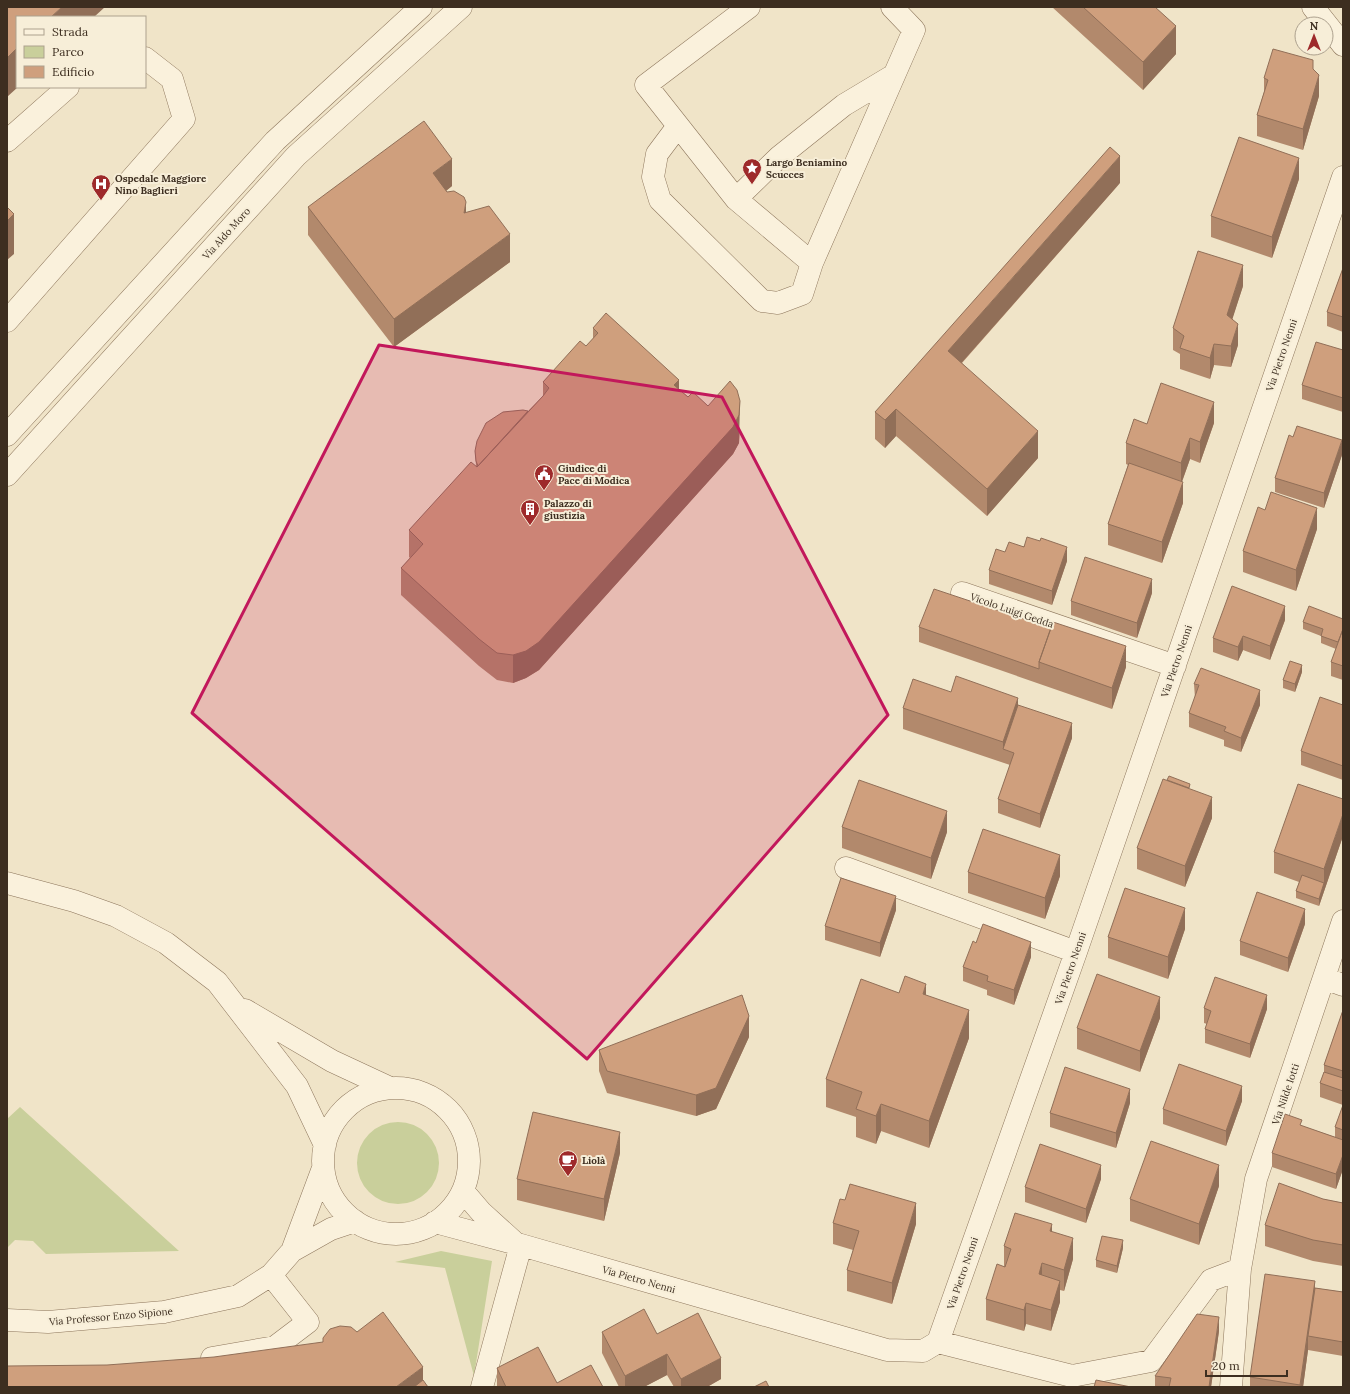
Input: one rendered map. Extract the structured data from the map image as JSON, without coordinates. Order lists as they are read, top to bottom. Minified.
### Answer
{"streets":{"street":["Via Aldo Moro","Via Pietro Nenni","Vicolo Luigi Gedda","Via Nilde Iotti","Via Professor Enzo Sipione"]},"crossings":[["Via Pietro Nenni","Vicolo Luigi Gedda"]],"places":{"place":["Largo Beniamino Scucces"],"hospital":["Ospedale Maggiore Nino Baglieri"],"public building":["Giudice di Pace di Modica"],"building":["Palazzo di giustizia"],"cafe":["Liolà"]},"legend":["Strada","Parco","Edificio"],"scale_bar":"20 m","north":"top"}
